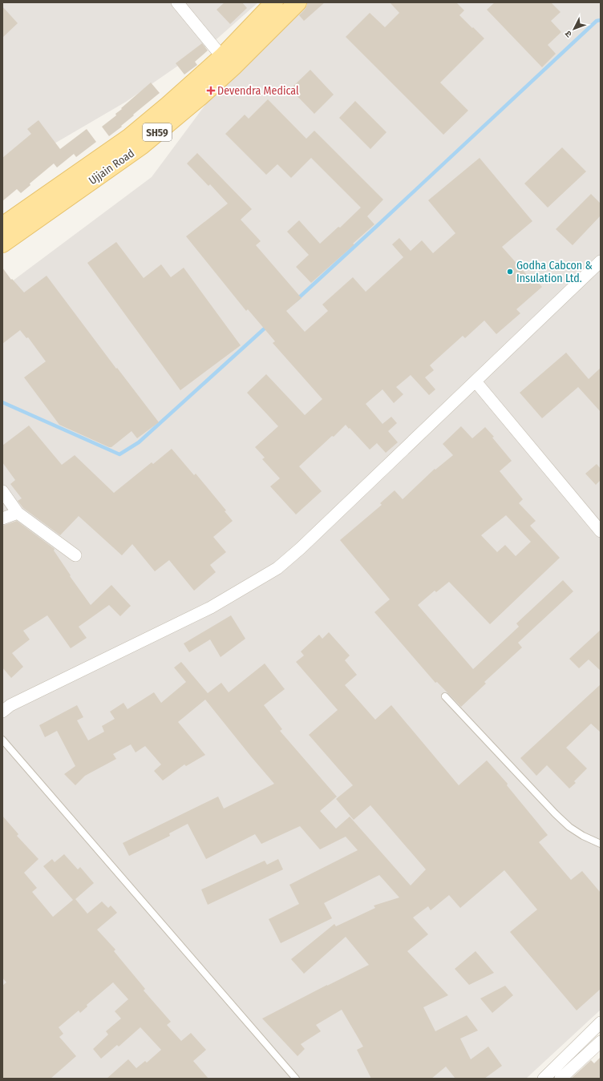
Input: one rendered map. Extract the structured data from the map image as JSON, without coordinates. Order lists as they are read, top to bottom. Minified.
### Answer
{"streets":{"main road":["SH59","Ujjain Road"]},"places":{"health":["Devendra Medical"],"other":["Godha Cabcon & Insulation Ltd."]},"north":"bottom left"}
